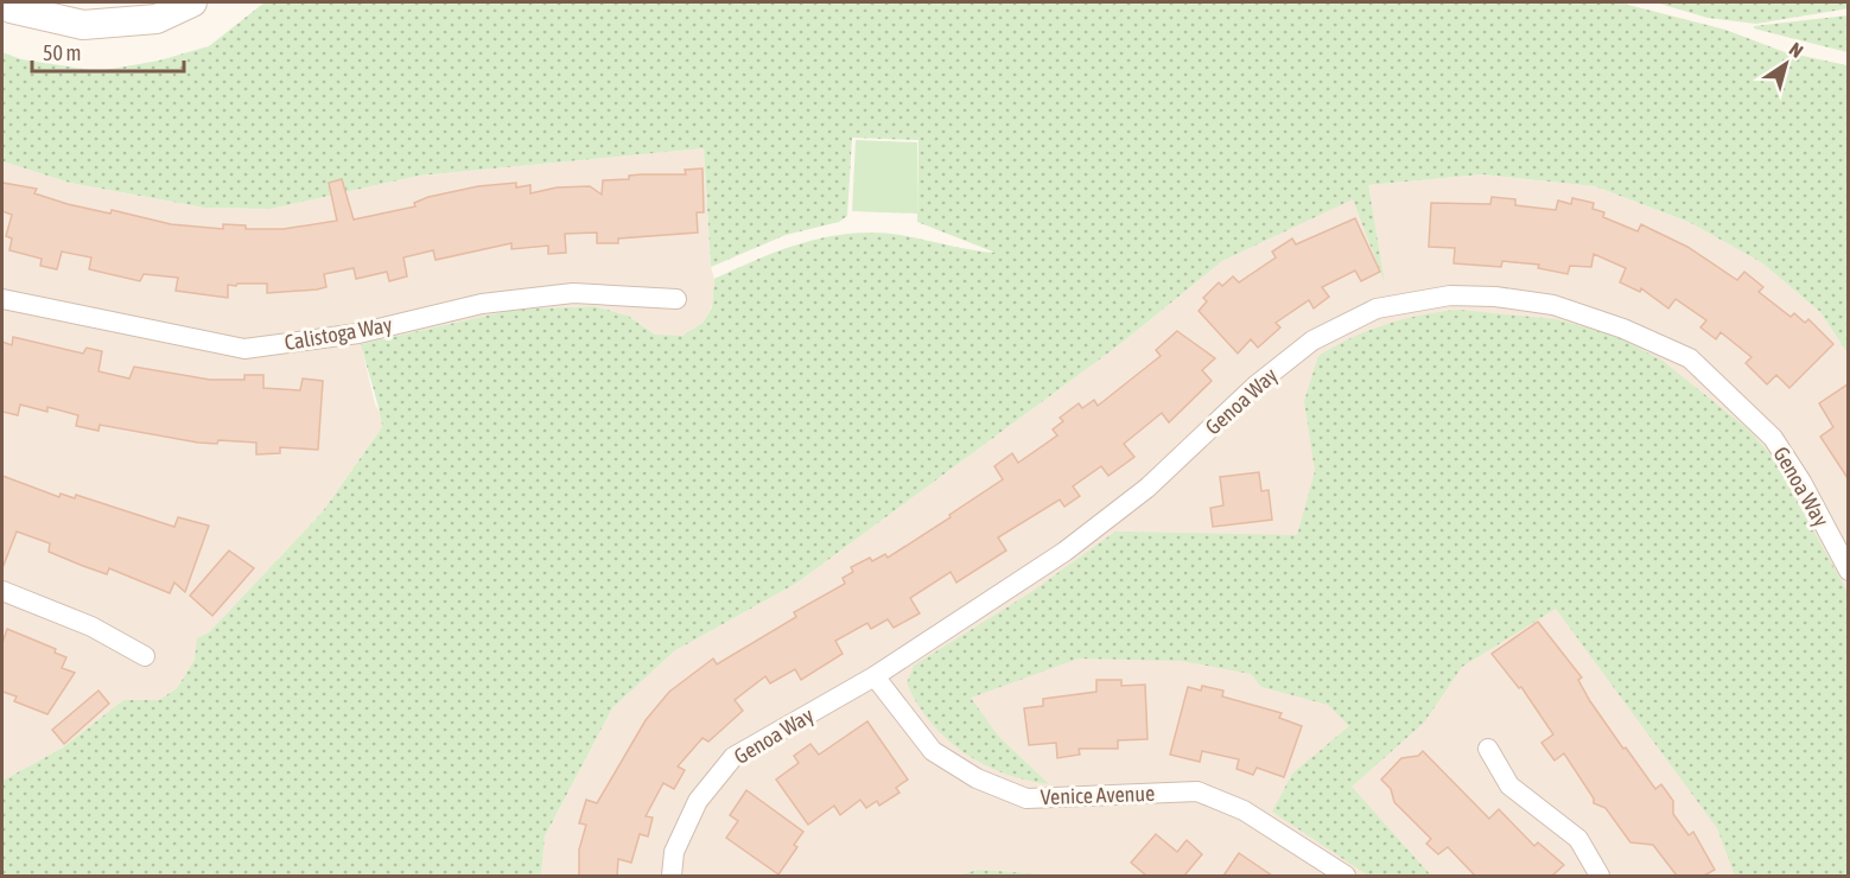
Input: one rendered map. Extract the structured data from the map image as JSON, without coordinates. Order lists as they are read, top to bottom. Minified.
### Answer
{"streets":{"street":["Calistoga Way","Genoa Way","Venice Avenue"]},"crossings":[["Genoa Way","Venice Avenue"]],"scale_bar":"50 m","north":"top right"}
